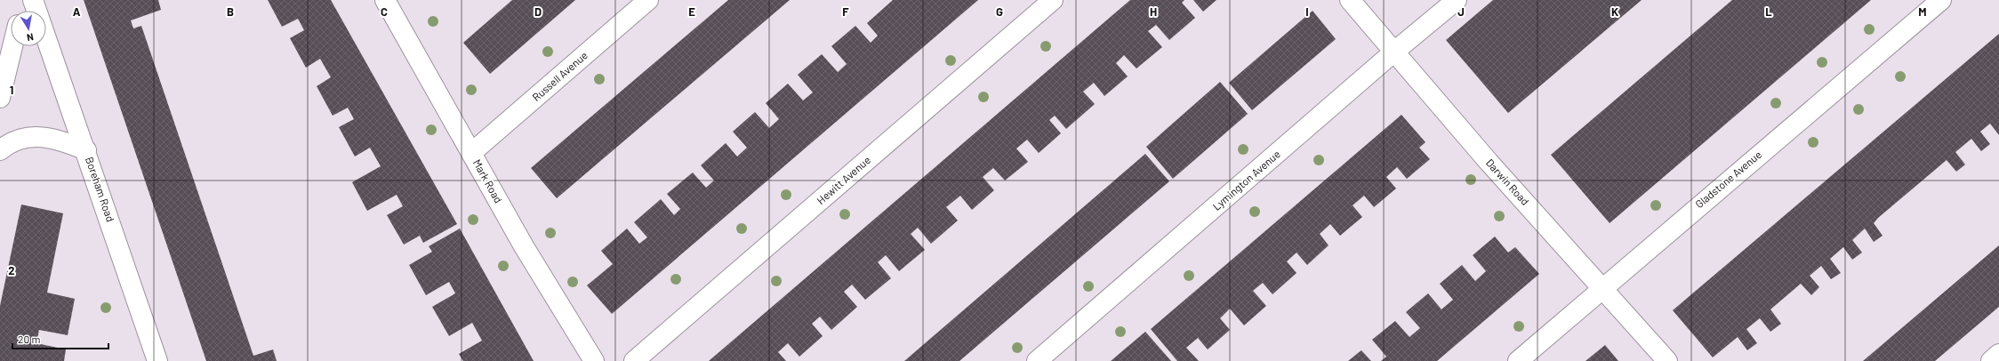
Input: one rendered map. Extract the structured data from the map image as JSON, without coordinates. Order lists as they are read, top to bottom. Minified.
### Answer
{"streets":{"street":["Russell Avenue","Gladstone Avenue","Hewitt Avenue","Lymington Avenue","Mark Road","Darwin Road","Boreham Road"]},"crossings":[["Russell Avenue","Mark Road"],["Gladstone Avenue","Darwin Road"],["Lymington Avenue","Darwin Road"]],"scale_bar":"20 m","north":"bottom","grid":{"columns":["A","B","C","D","E","F","G","H","I","J","K","L","M"],"rows":["1","2"]}}
